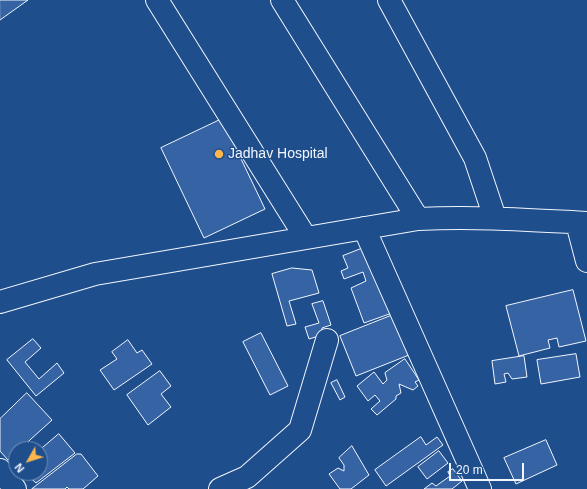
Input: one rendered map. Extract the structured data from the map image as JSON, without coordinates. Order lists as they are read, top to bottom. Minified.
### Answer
{"places":["Jadhav Hospital"],"scale_bar":"20 m","north":"bottom left"}
